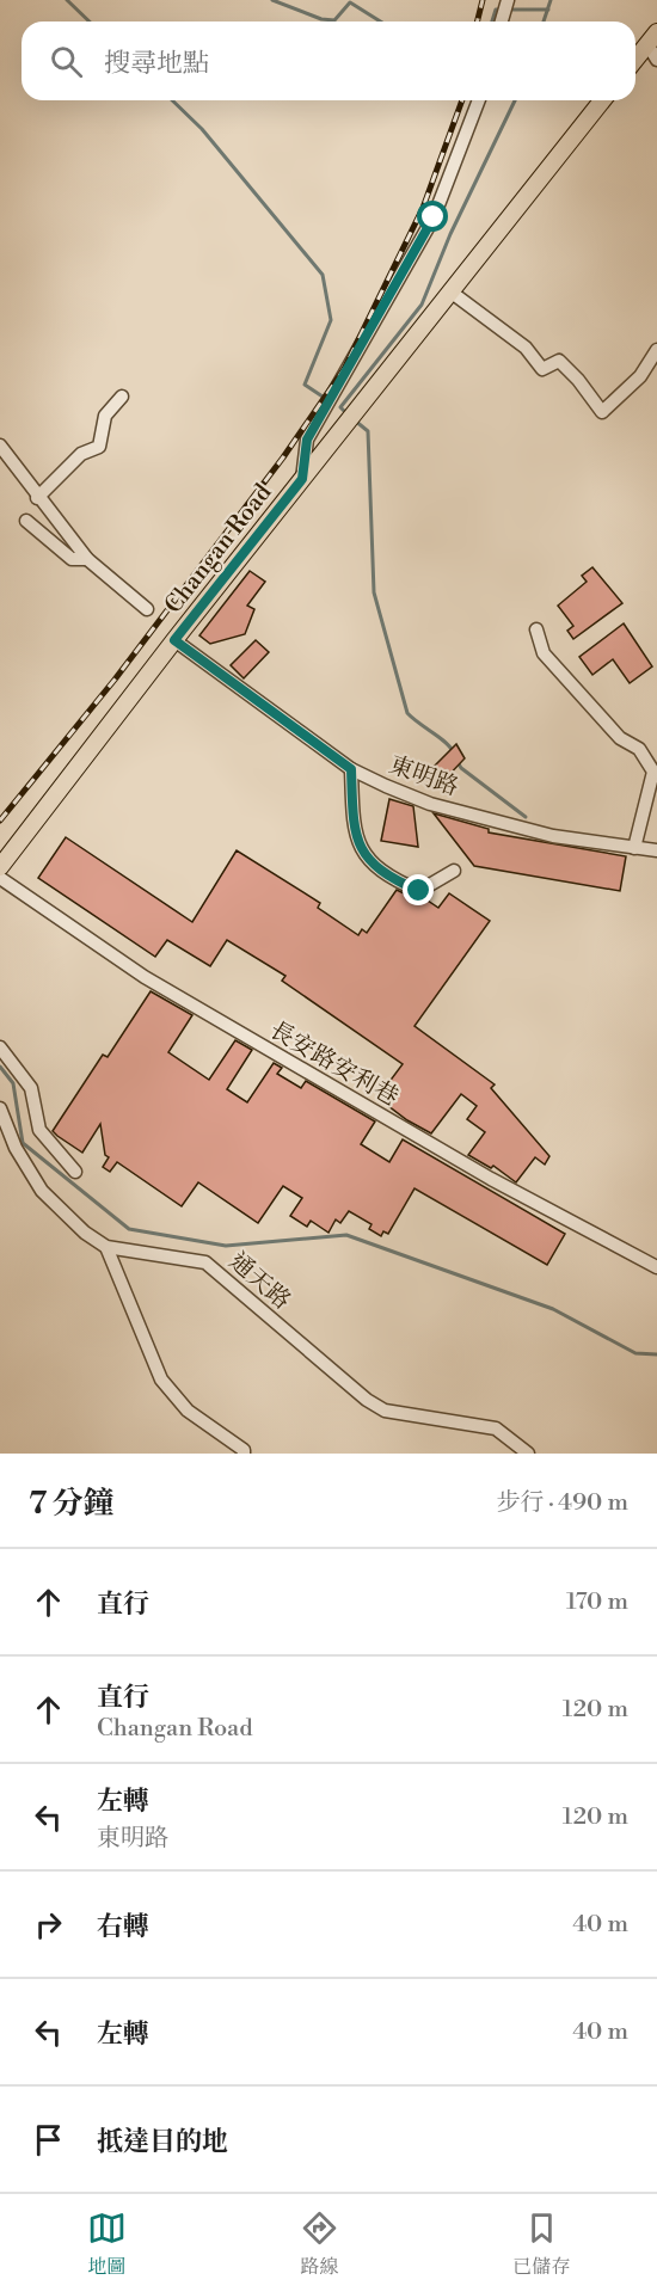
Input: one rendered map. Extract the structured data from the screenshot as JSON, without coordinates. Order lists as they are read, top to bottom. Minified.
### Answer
{"streets":{"main road":["Changan Road"],"street":["東明路","長安路安利巷","通天路"]},"crossings":[["Changan Road","東明路"]],"page":{"search":"搜尋地點","heading":["7 分鐘","步行 · 490 m"],"list":[["直行","170 m"],["直行","Changan Road","120 m"],["左轉","東明路","120 m"],["右轉","40 m"],["左轉","40 m"],"抵達目的地"],"nav":["地圖","路線","已儲存"]}}
